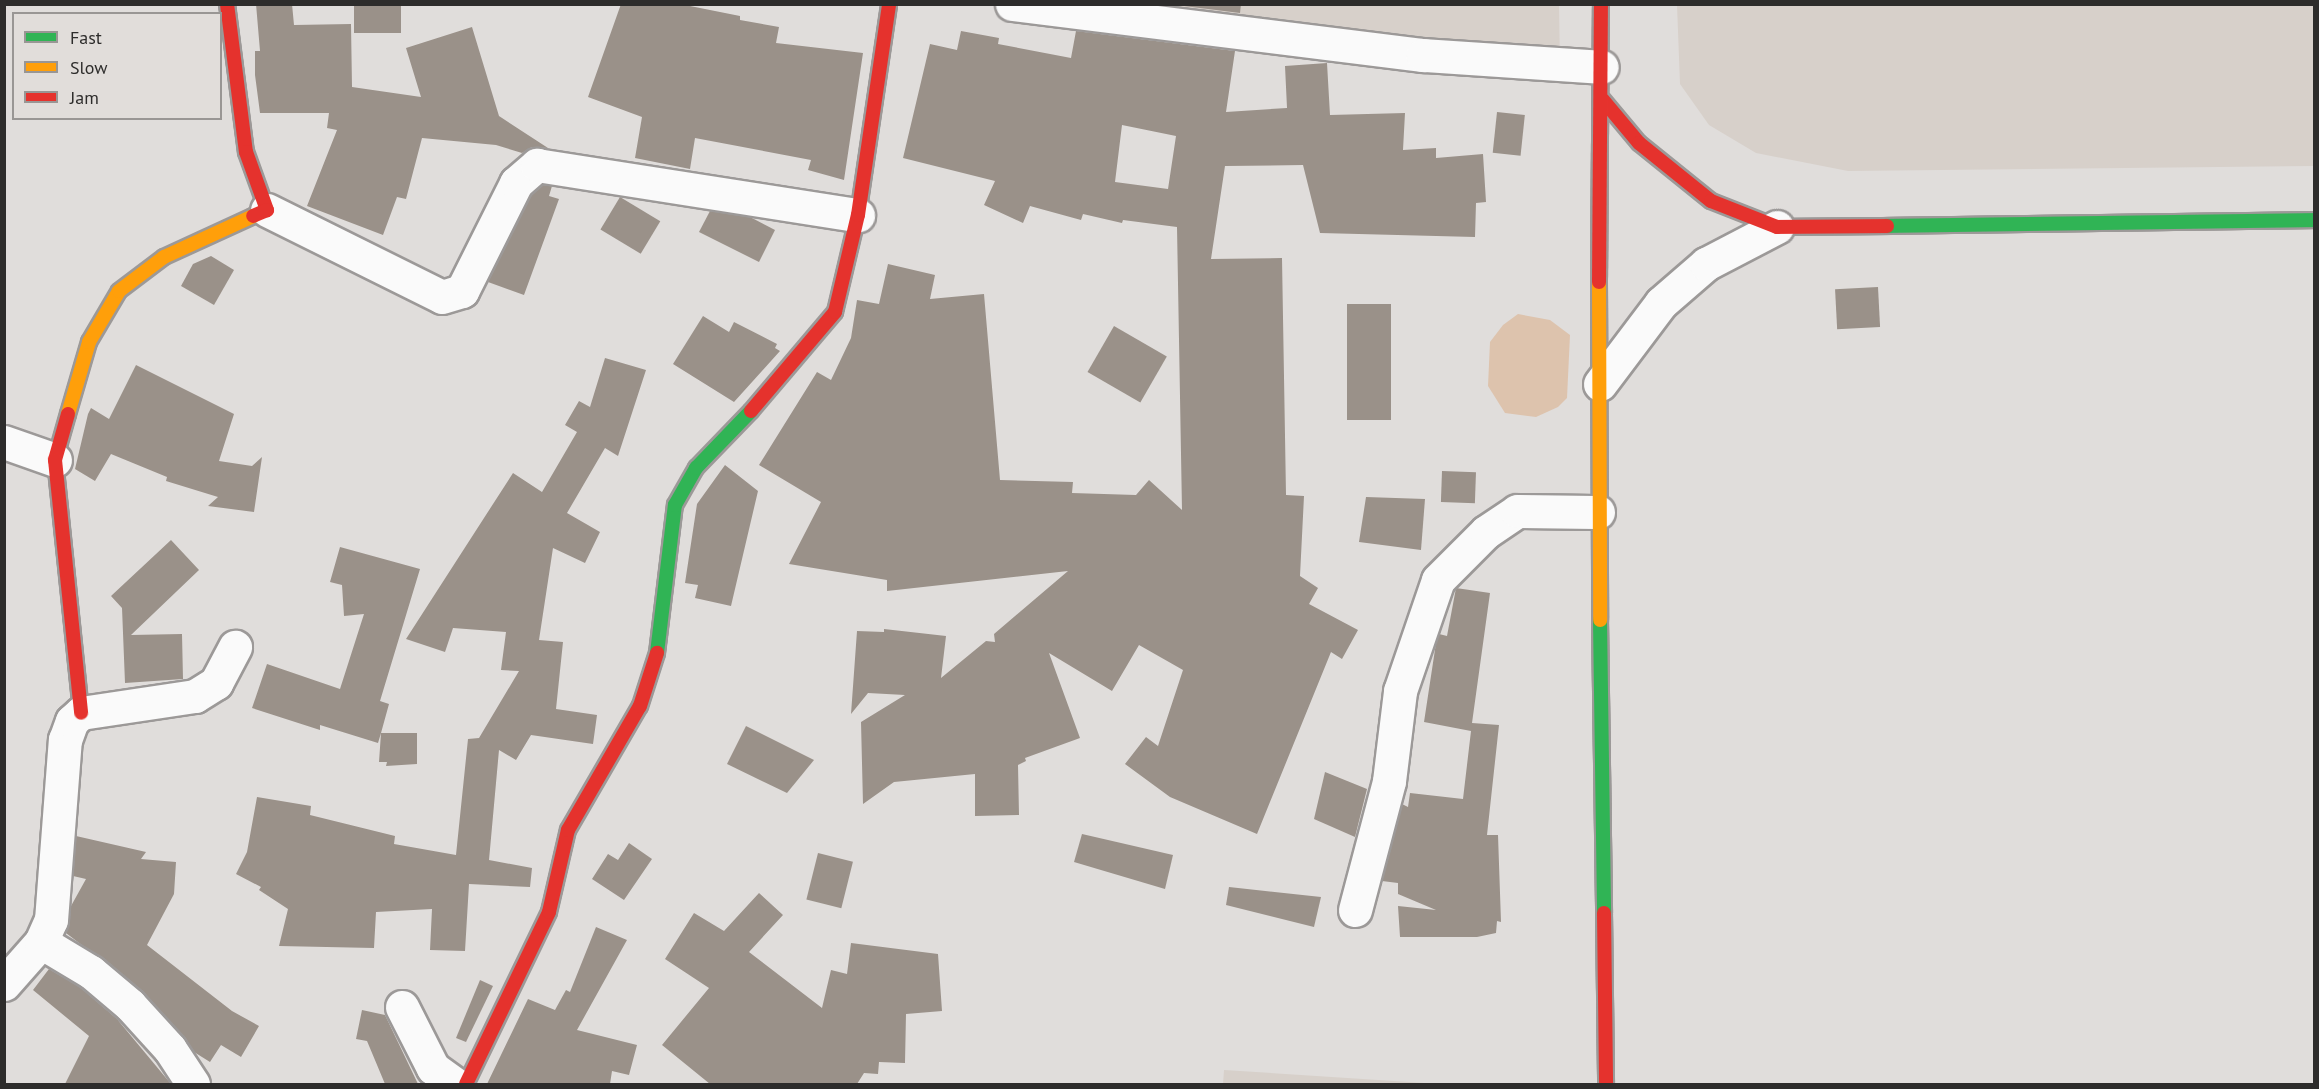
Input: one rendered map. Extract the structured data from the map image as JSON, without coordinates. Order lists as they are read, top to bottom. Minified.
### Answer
{"legend":["Fast","Slow","Jam"]}
